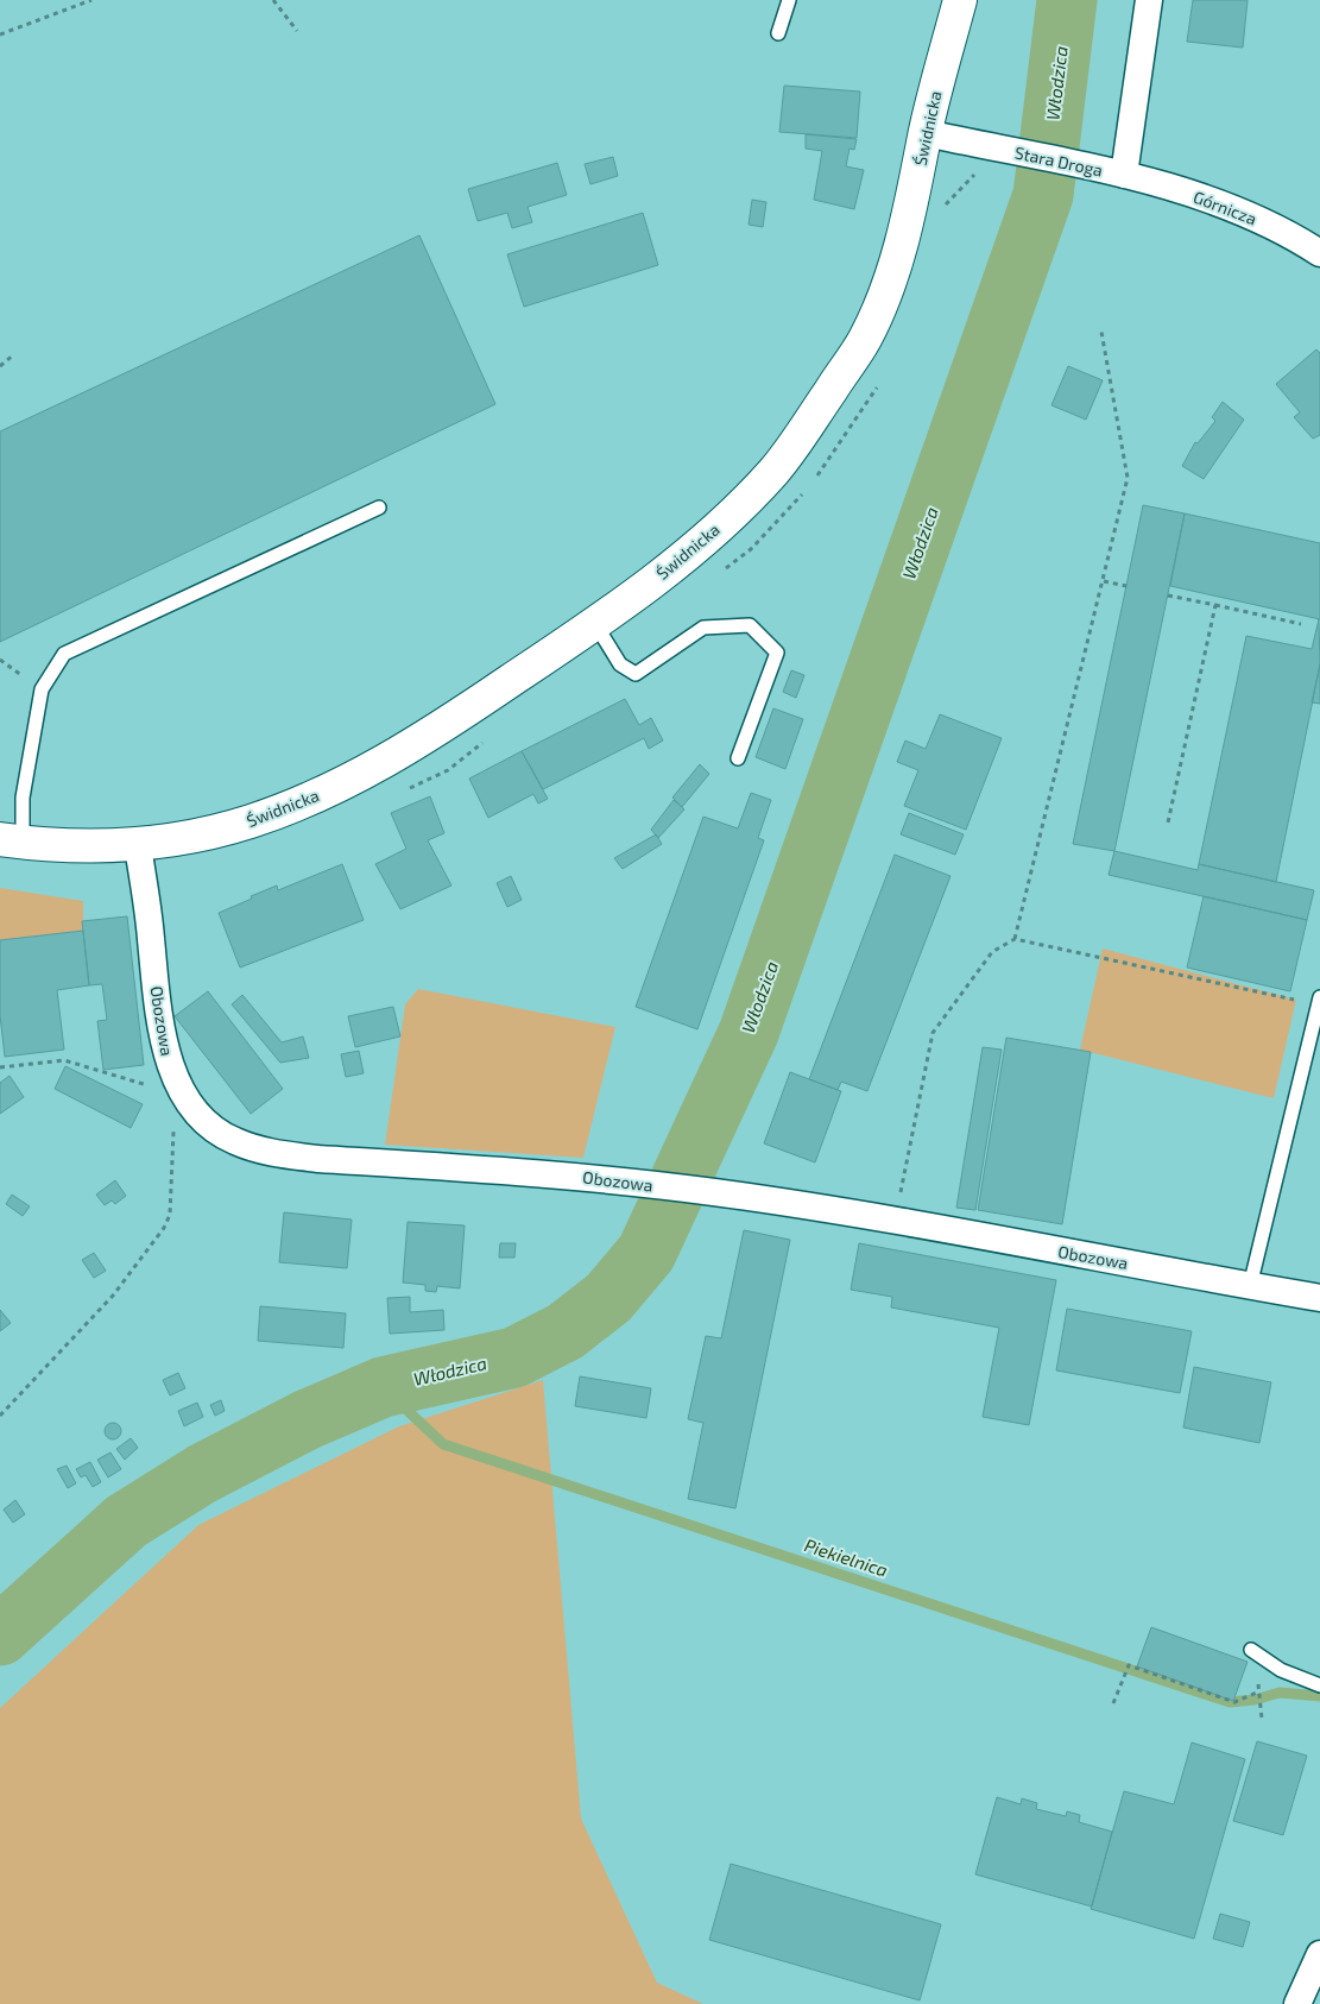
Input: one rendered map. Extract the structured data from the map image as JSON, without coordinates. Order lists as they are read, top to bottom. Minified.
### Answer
{"streets":{"street":["Świdnicka","Stara Droga","Górnicza","Obozowa"]},"crossings":[["Świdnicka","Stara Droga"],["Świdnicka","Obozowa"],["Stara Droga","Górnicza"]],"water":["Włodzica","Piekielnica"]}
